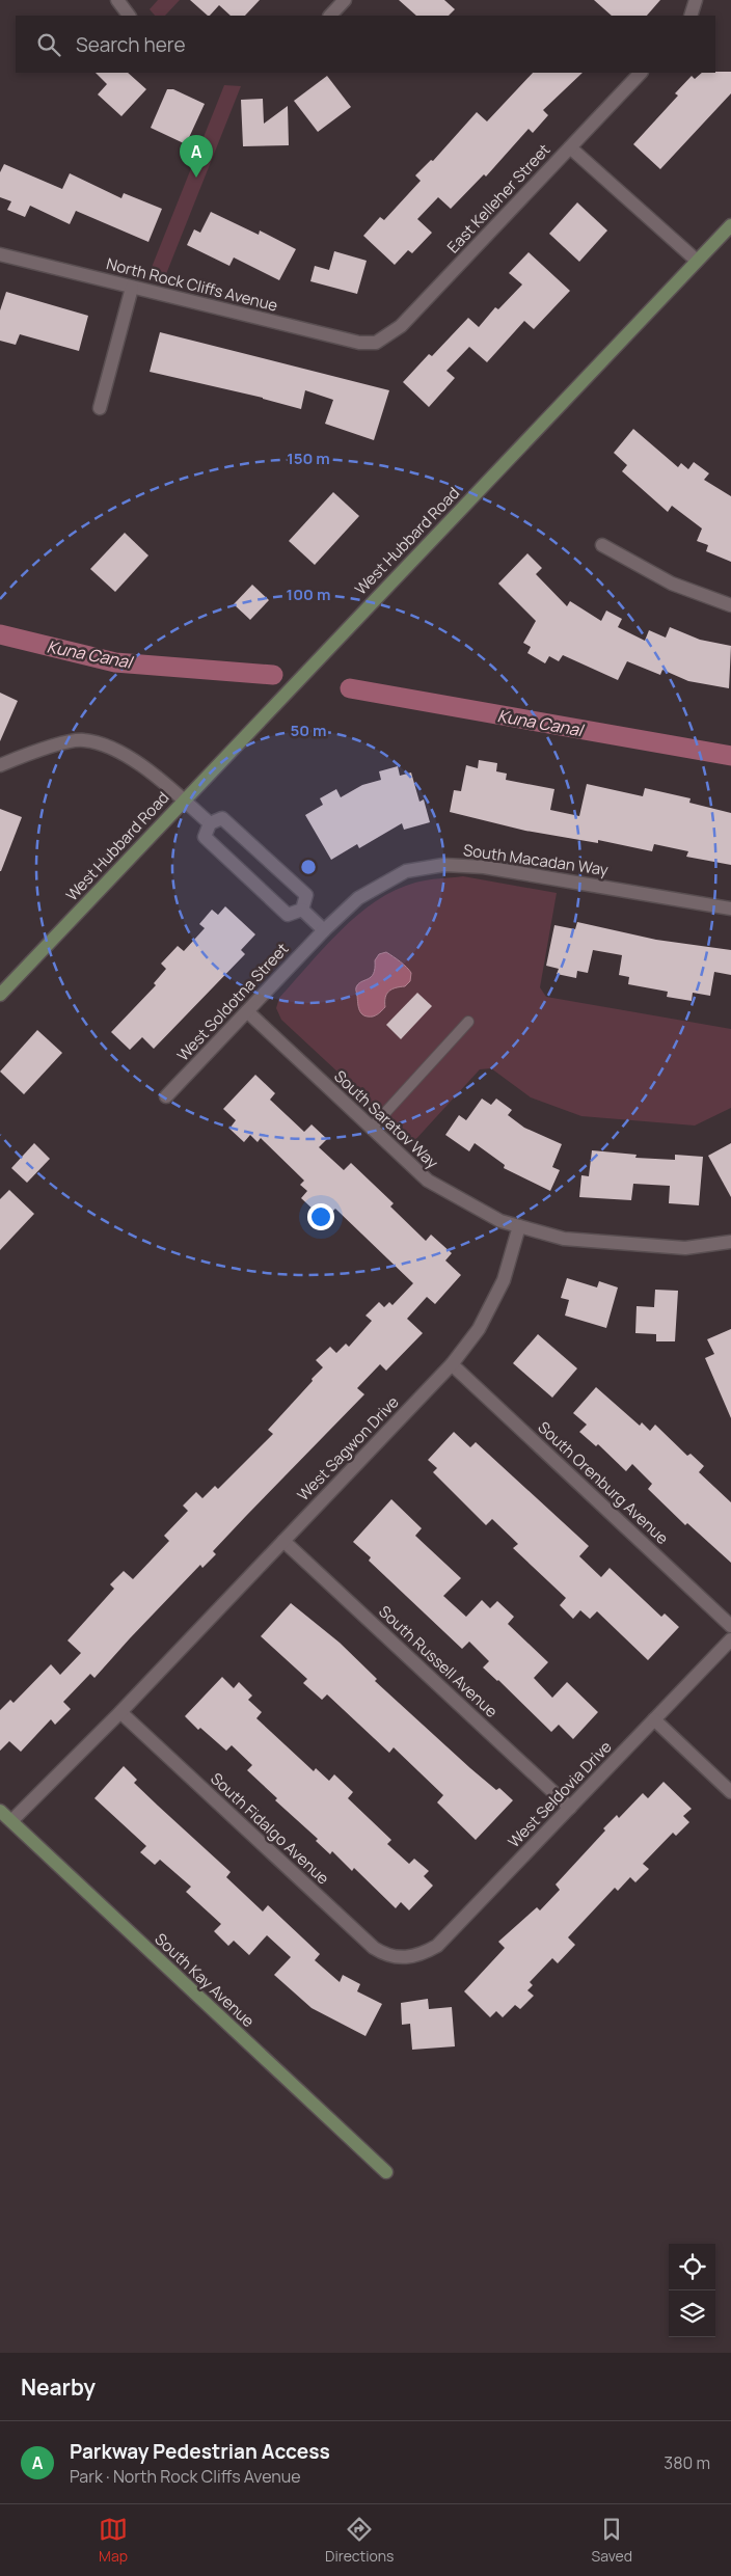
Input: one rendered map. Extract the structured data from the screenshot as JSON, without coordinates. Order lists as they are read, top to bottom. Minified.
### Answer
{"streets":{"street":["East Kelleher Street","North Rock Cliffs Avenue","West Hubbard Road","South Macadan Way","West Soldotna Street","South Saratov Way","West Sagwon Drive","South Orenburg Avenue","South Russell Avenue","West Seldovia Drive","South Fidalgo Avenue","South Kay Avenue"]},"crossings":[["East Kelleher Street","North Rock Cliffs Avenue"],["South Macadan Way","West Soldotna Street"],["West Soldotna Street","South Saratov Way"],["South Saratov Way","West Sagwon Drive"],["West Sagwon Drive","South Orenburg Avenue"],["West Sagwon Drive","South Russell Avenue"],["West Sagwon Drive","South Fidalgo Avenue"],["West Sagwon Drive","South Kay Avenue"],["South Russell Avenue","West Seldovia Drive"],["West Seldovia Drive","South Fidalgo Avenue"]],"water":["Kuna Canal"],"page":{"search":"Search here","pins":"A","heading":"Nearby","list":[{"mark":"A","name":"Parkway Pedestrian Access","note":"Park · North Rock Cliffs Avenue","value":"380 m"}],"nav":["Map","Directions","Saved"]},"rings":["150 m","100 m","50 m"]}
